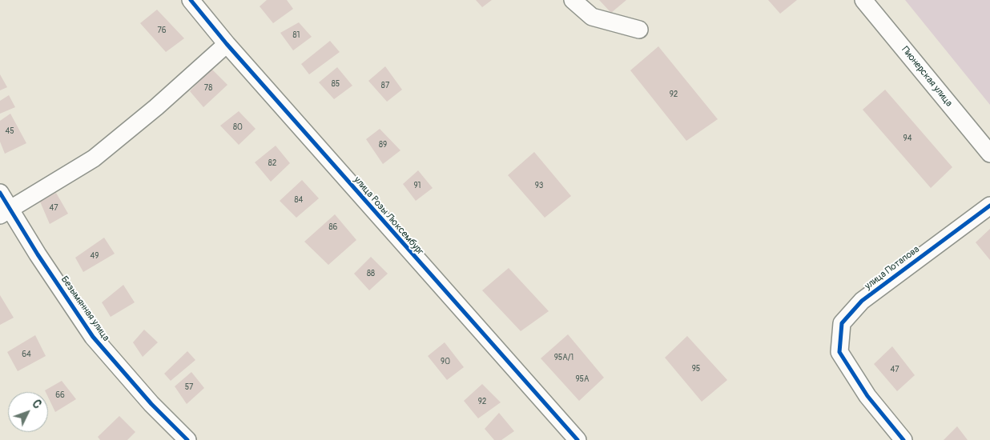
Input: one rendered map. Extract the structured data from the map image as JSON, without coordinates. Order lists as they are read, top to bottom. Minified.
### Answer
{"streets":{"street":["Пионерская улица","улица Розы Люксембург","улица Потапова","Безымянная улица"]},"house_numbers":["76","81","85","87","78","92","80","45","94","89","82","91","93","84","47","86","49","88","64","95А/1","90","95","47","95А","57","66","92"],"north":"top right"}
